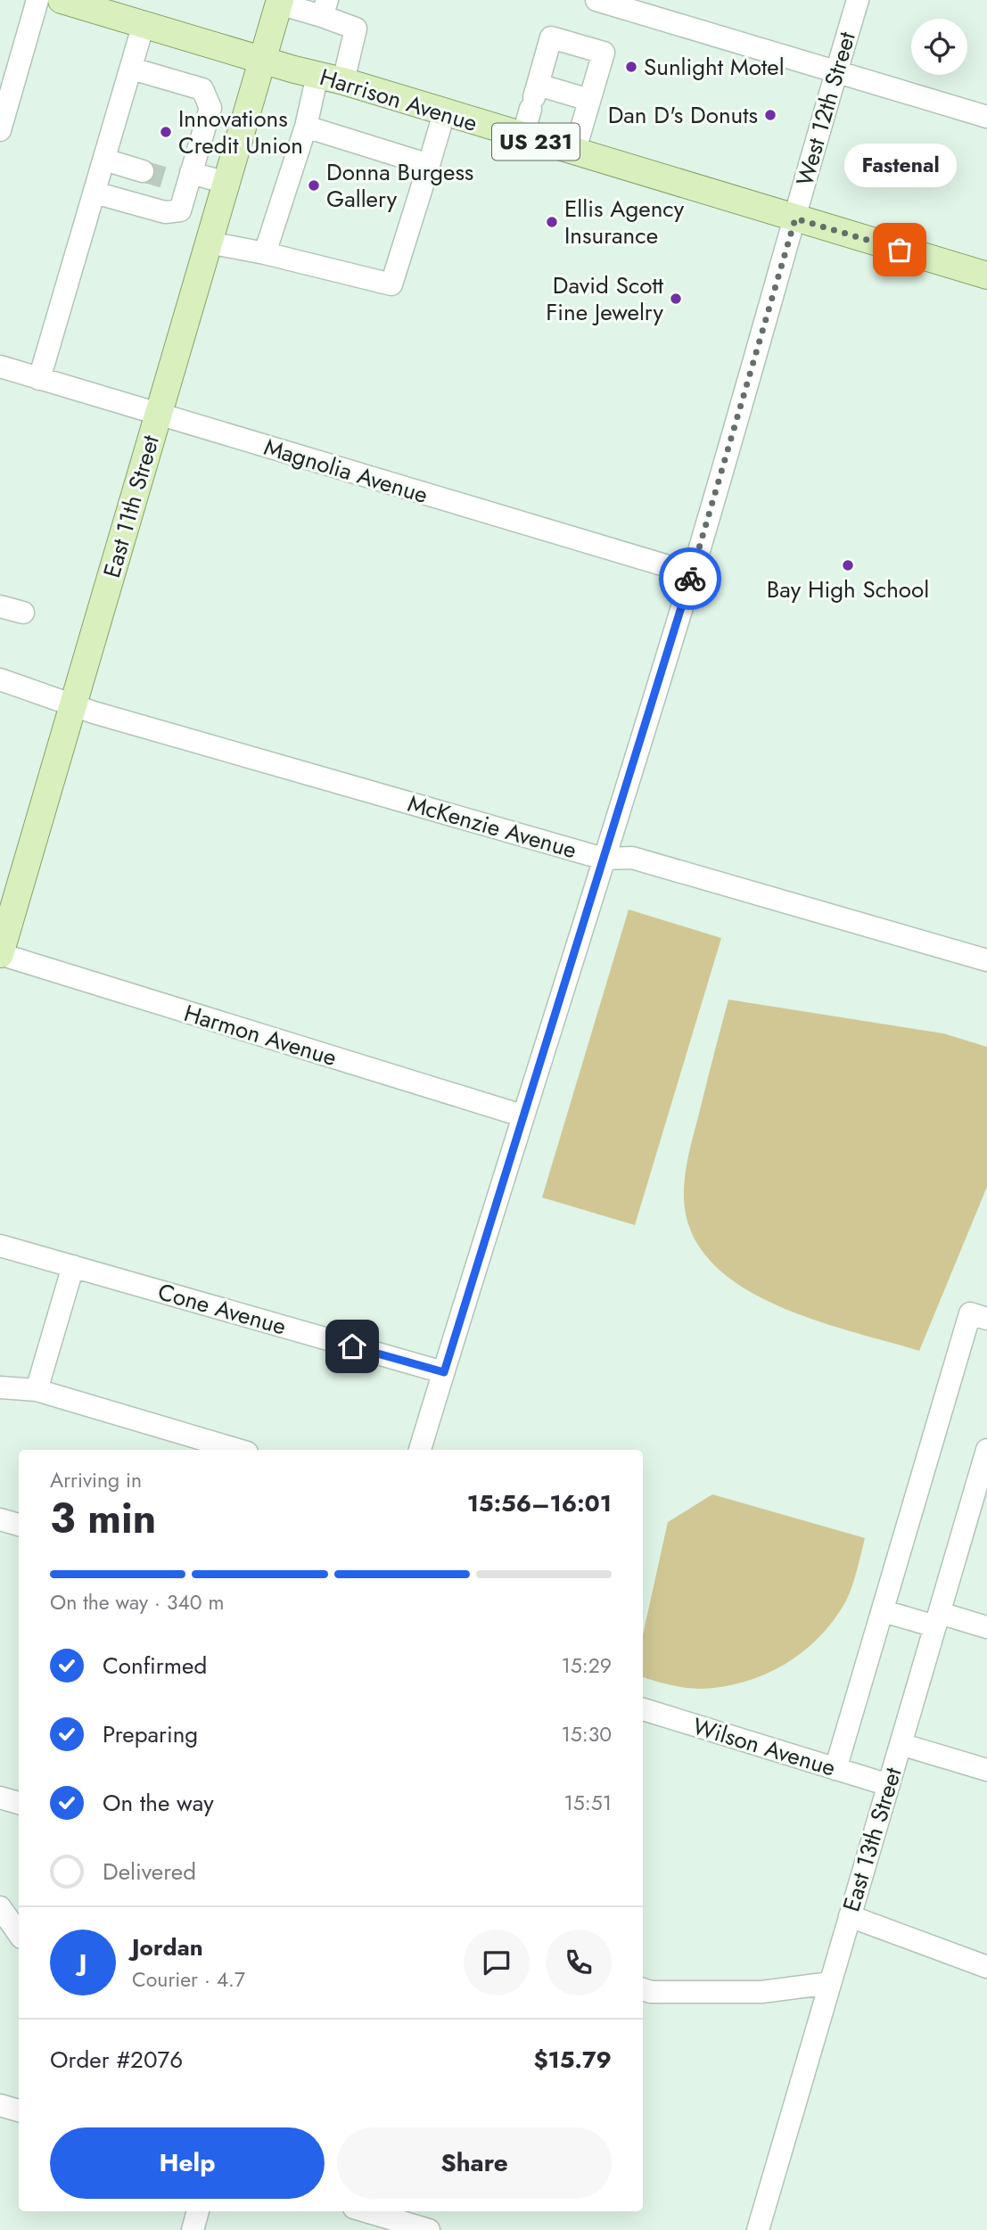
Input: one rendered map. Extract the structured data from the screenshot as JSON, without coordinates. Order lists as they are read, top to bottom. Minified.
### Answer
{"streets":{"main road":["Harrison Avenue","US 231","East 11th Street"],"street":["West 12th Street","Magnolia Avenue","McKenzie Avenue","Harmon Avenue","Cone Avenue","Wilson Avenue","East 13th Street"]},"crossings":[["Harrison Avenue","West 12th Street"],["Harrison Avenue","East 11th Street"],["West 12th Street","Magnolia Avenue"],["West 12th Street","McKenzie Avenue"],["West 12th Street","Harmon Avenue"],["West 12th Street","Cone Avenue"],["Magnolia Avenue","East 11th Street"],["East 11th Street","McKenzie Avenue"],["East 11th Street","Harmon Avenue"],["Wilson Avenue","East 13th Street"]],"places":["Sunlight Motel","Dan D's Donuts","Innovations Credit Union","Donna Burgess Gallery","Ellis Agency Insurance","Fastenal","David Scott Fine Jewelry","Bay High School"],"page":{"bubble":"Fastenal","heading":["3 min","Arriving in","15:56–16:01"],"panel":["Jordan","Courier · 4.7","Order #2076","$15.79"],"bar":"On the way · 340 m","list":[["Confirmed","15:29"],["Preparing","15:30"],["On the way","15:51"],"Delivered"],"round":"J","buttons":["Help","Share"]}}
